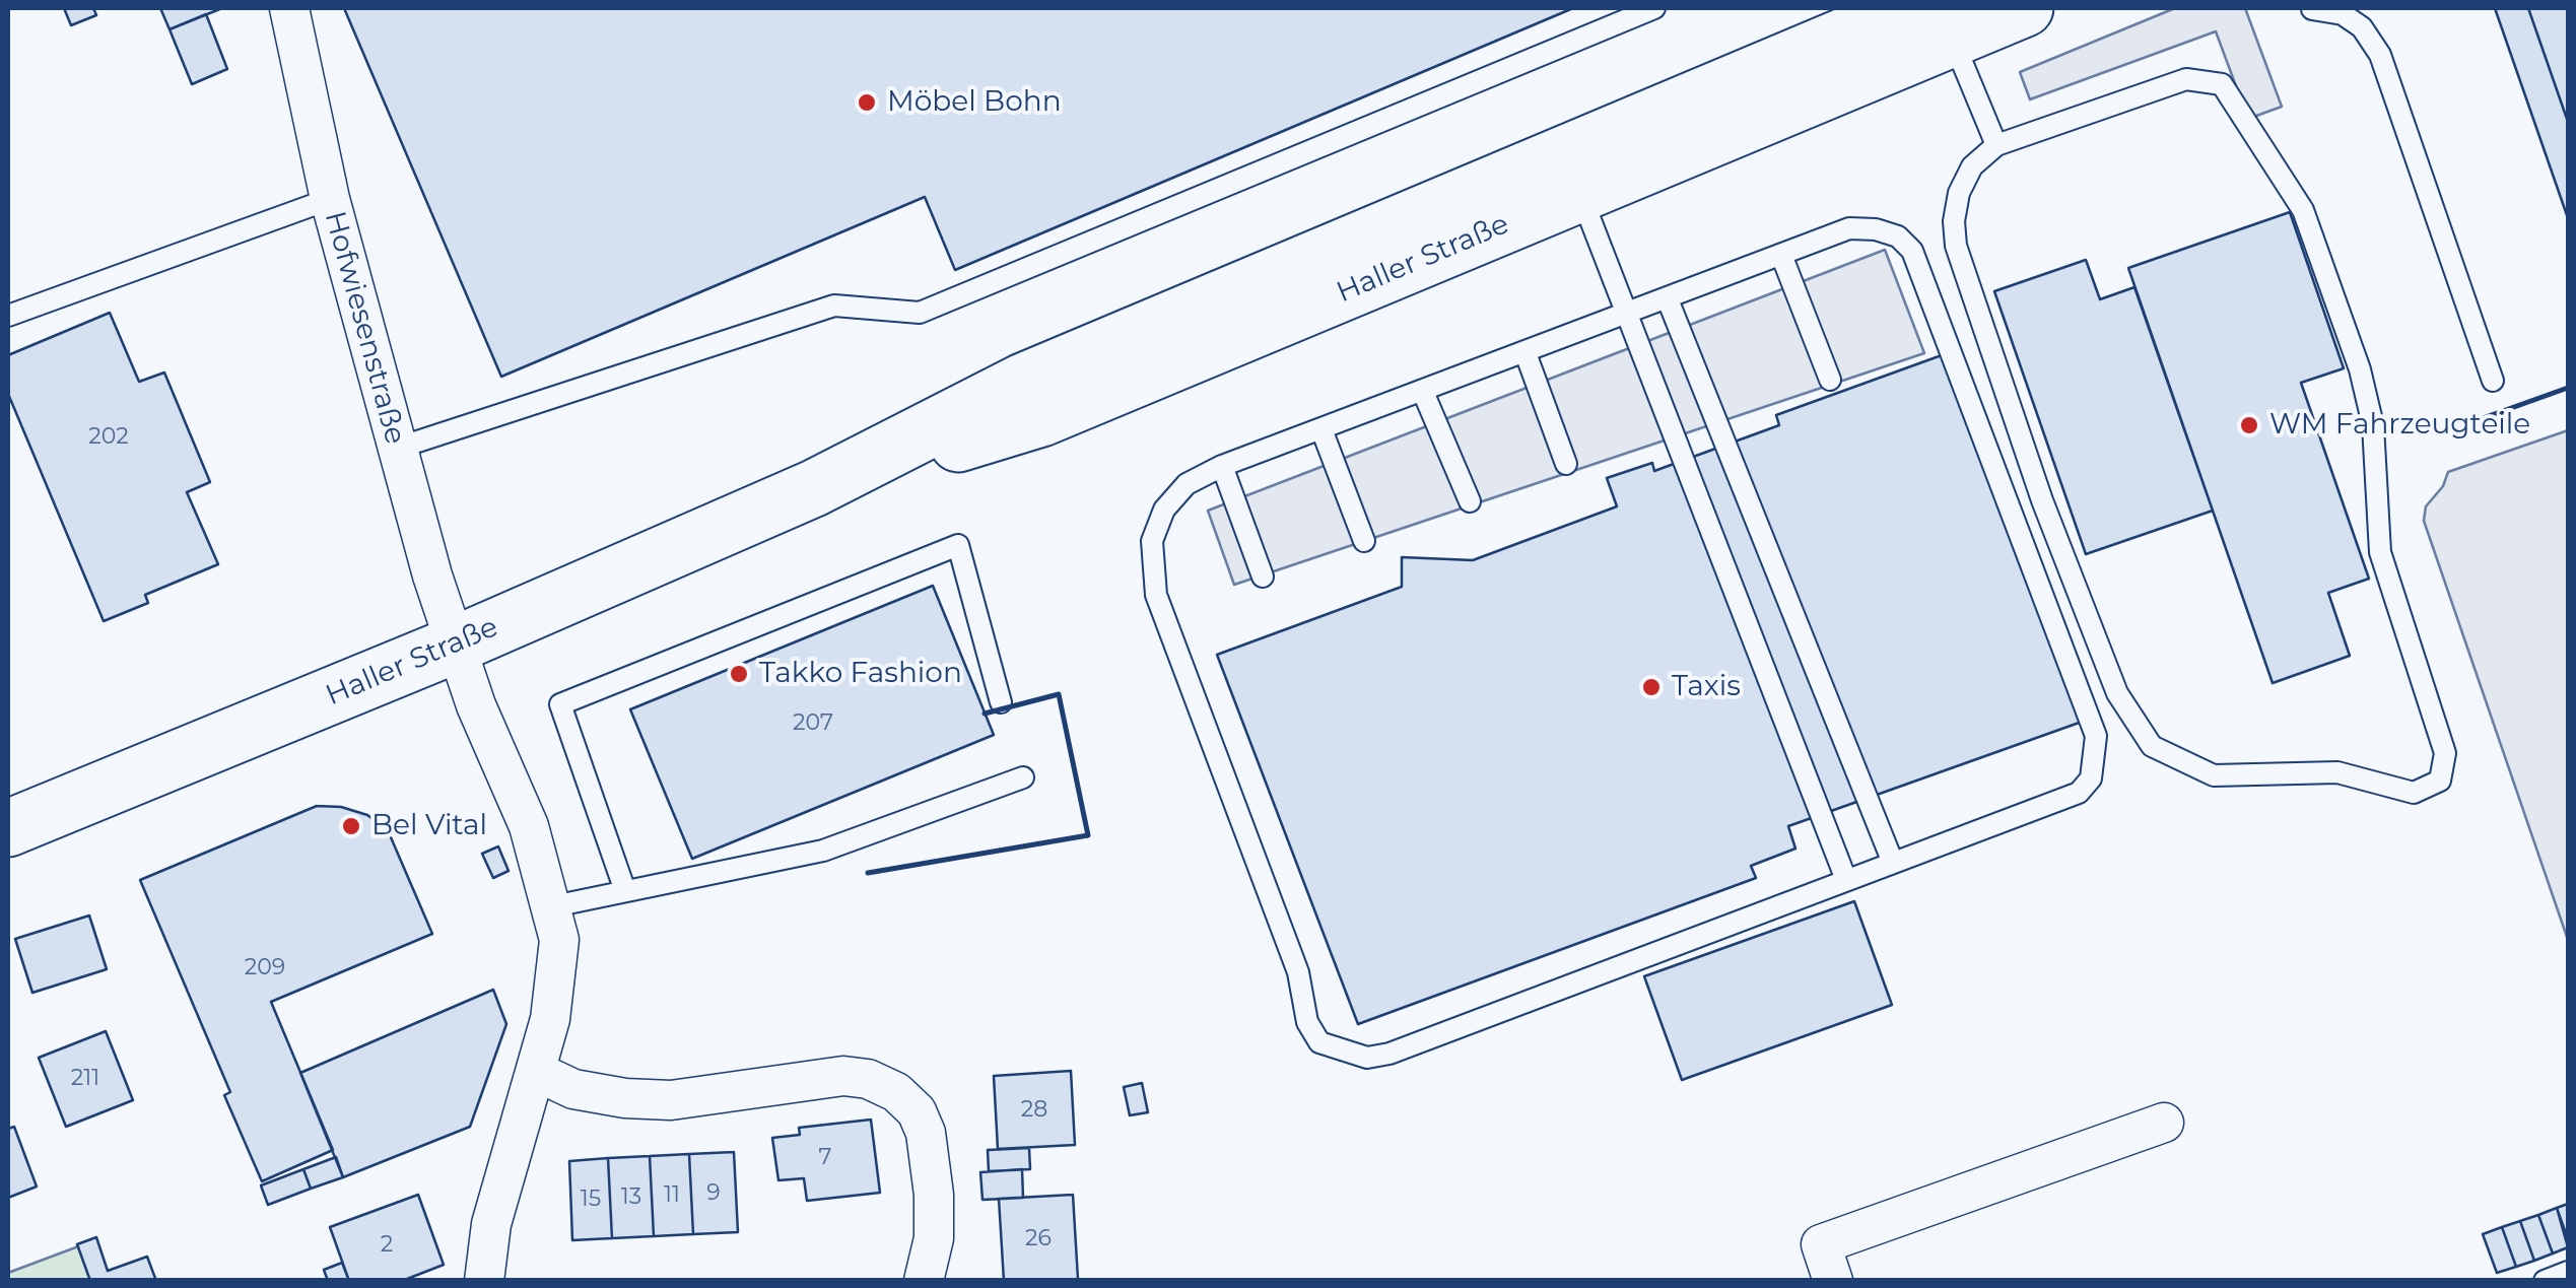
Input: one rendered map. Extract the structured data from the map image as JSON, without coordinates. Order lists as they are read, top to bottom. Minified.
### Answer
{"streets":{"main road":["Haller Straße"],"street":["Hofwiesenstraße"]},"crossings":[["Haller Straße","Hofwiesenstraße"]],"places":["Möbel Bohn","WM Fahrzeugteile","Takko Fashion","Taxis","Bel Vital"],"house_numbers":["202","207","209","211","28","7","9","11","13","15","26","2"]}
